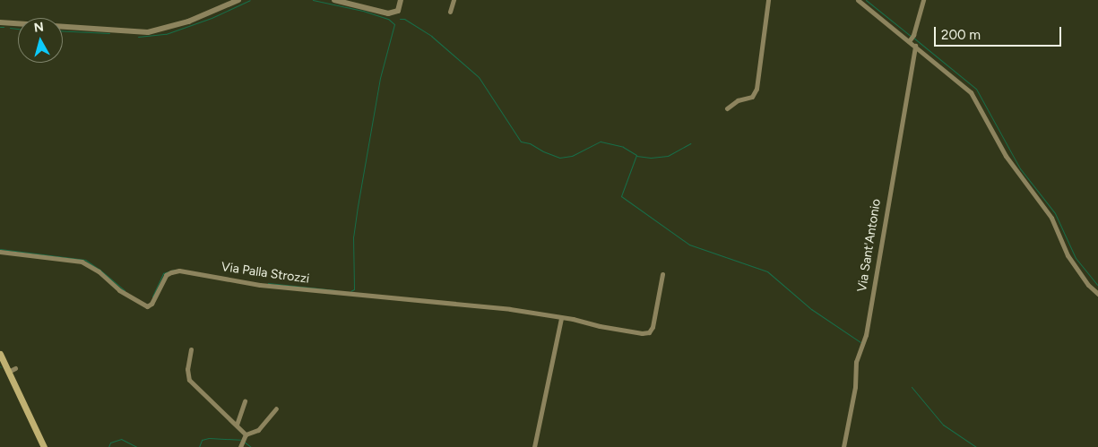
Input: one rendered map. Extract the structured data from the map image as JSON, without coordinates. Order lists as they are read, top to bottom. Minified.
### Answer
{"streets":{"street":["Via Sant'Antonio","Via Palla Strozzi"]},"scale_bar":"200 m","north":"top"}
